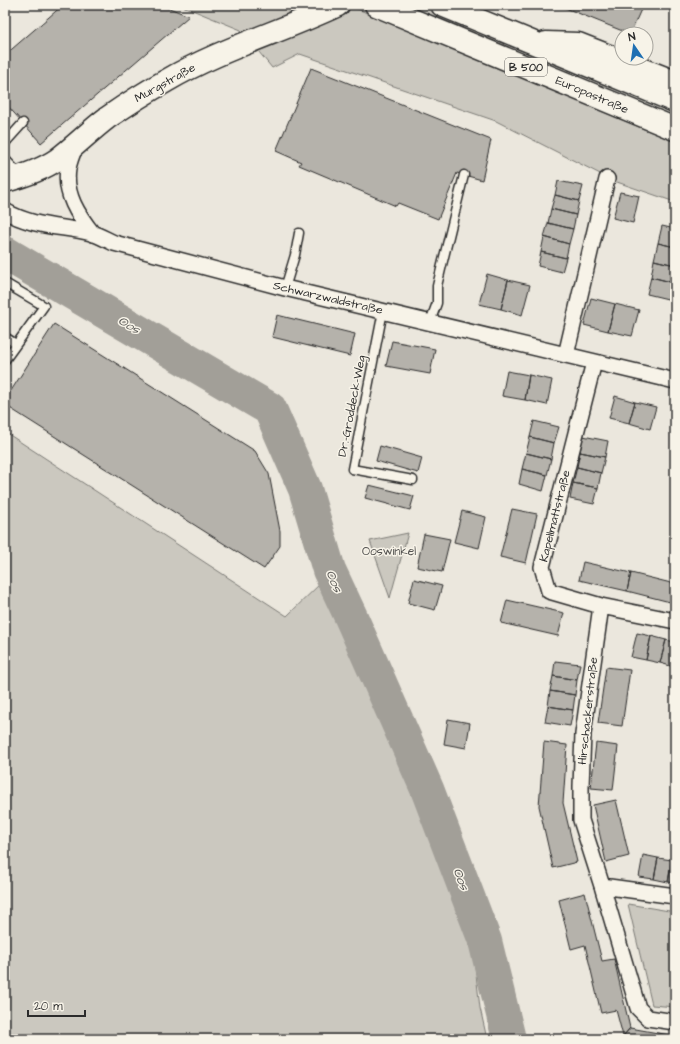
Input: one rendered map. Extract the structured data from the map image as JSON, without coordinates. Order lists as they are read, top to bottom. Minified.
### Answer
{"streets":{"main road":["B 500","Murgstraße","Europastraße"],"street":["Schwarzwaldstraße","Kapellmattstraße","Hirschackerstraße"],"lane":["Dr.-Groddeck-Weg"]},"crossings":[["Murgstraße","Schwarzwaldstraße"],["Schwarzwaldstraße","Dr.-Groddeck-Weg"],["Schwarzwaldstraße","Kapellmattstraße"],["Kapellmattstraße","Hirschackerstraße"]],"water":["Oos"],"parks":["Ooswinkel"],"scale_bar":"20 m","north":"top"}
